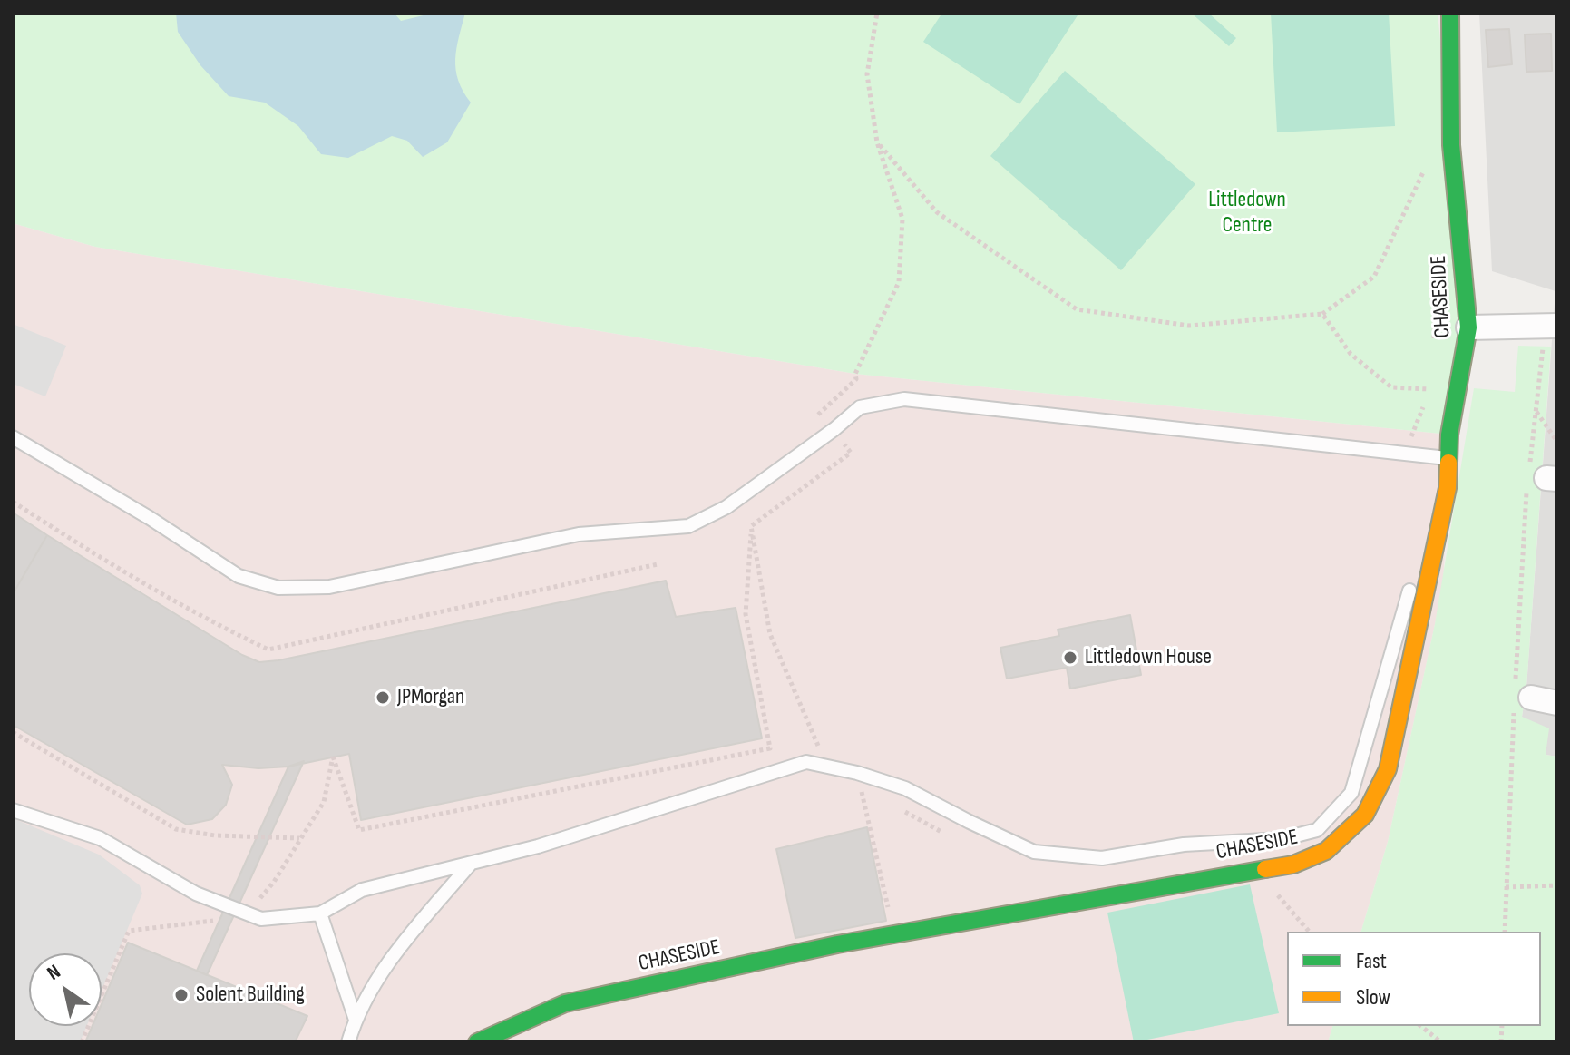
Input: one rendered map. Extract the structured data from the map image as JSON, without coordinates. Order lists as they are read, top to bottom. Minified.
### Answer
{"streets":{"street":["CHASESIDE"]},"parks":["Littledown Centre"],"places":["Littledown House","JPMorgan","Solent Building"],"legend":["Fast","Slow"],"north":"top left"}
